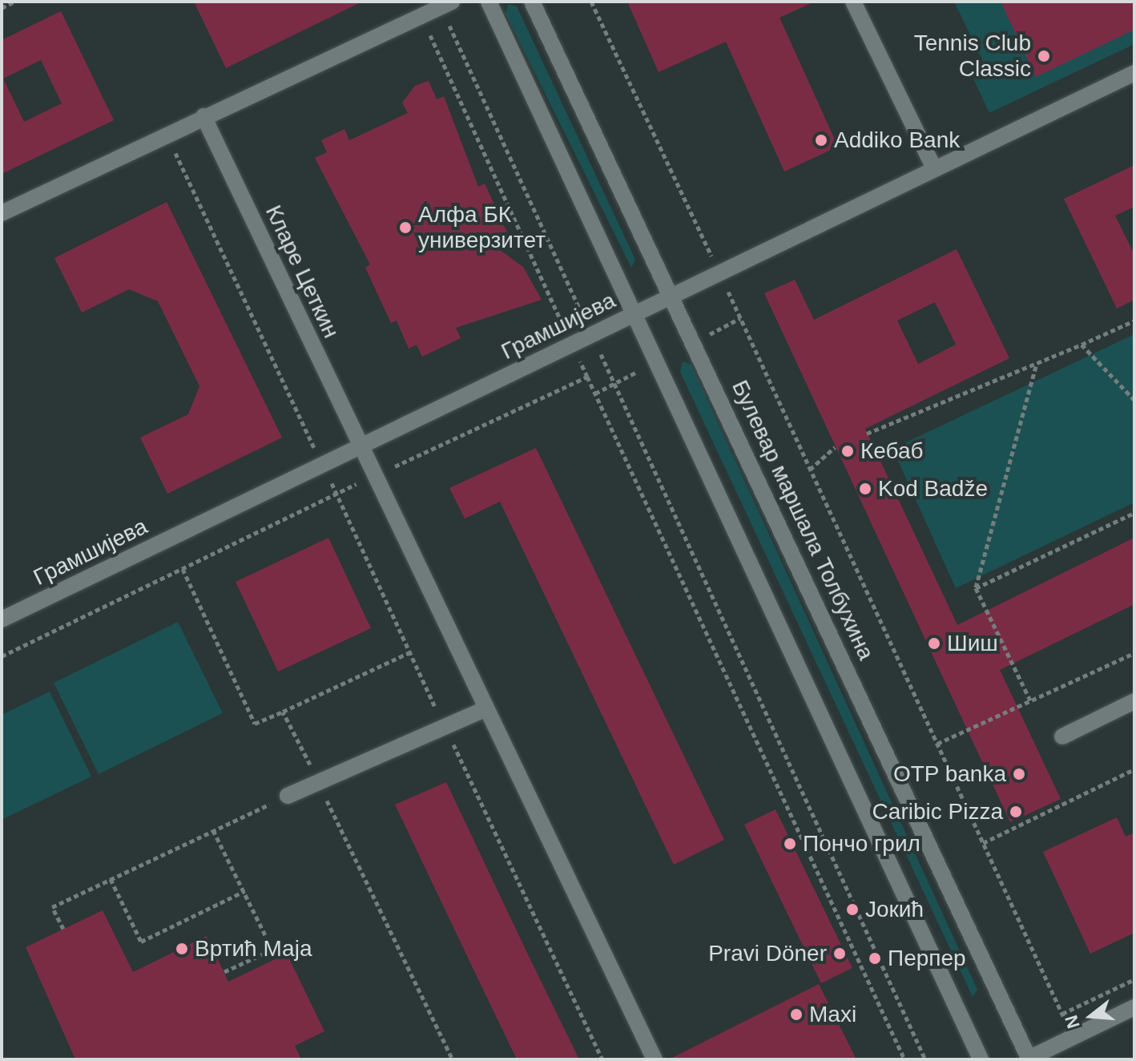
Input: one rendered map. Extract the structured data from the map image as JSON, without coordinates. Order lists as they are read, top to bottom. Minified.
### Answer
{"streets":{"street":["Кларе Цеткин","Грамшијева","Булевар маршала Толбухина"]},"crossings":[["Кларе Цеткин","Грамшијева"],["Грамшијева","Булевар маршала Толбухина"]],"places":["Tennis Club Classic","Addiko Bank","Алфа БК универзитет","Кебаб","Kod Badže","Шиш","OTP banka","Caribic Pizza","Пончо грил","Јокић","Вртић Маја","Pravi Döner","Перпер","Maxi"],"north":"left"}
